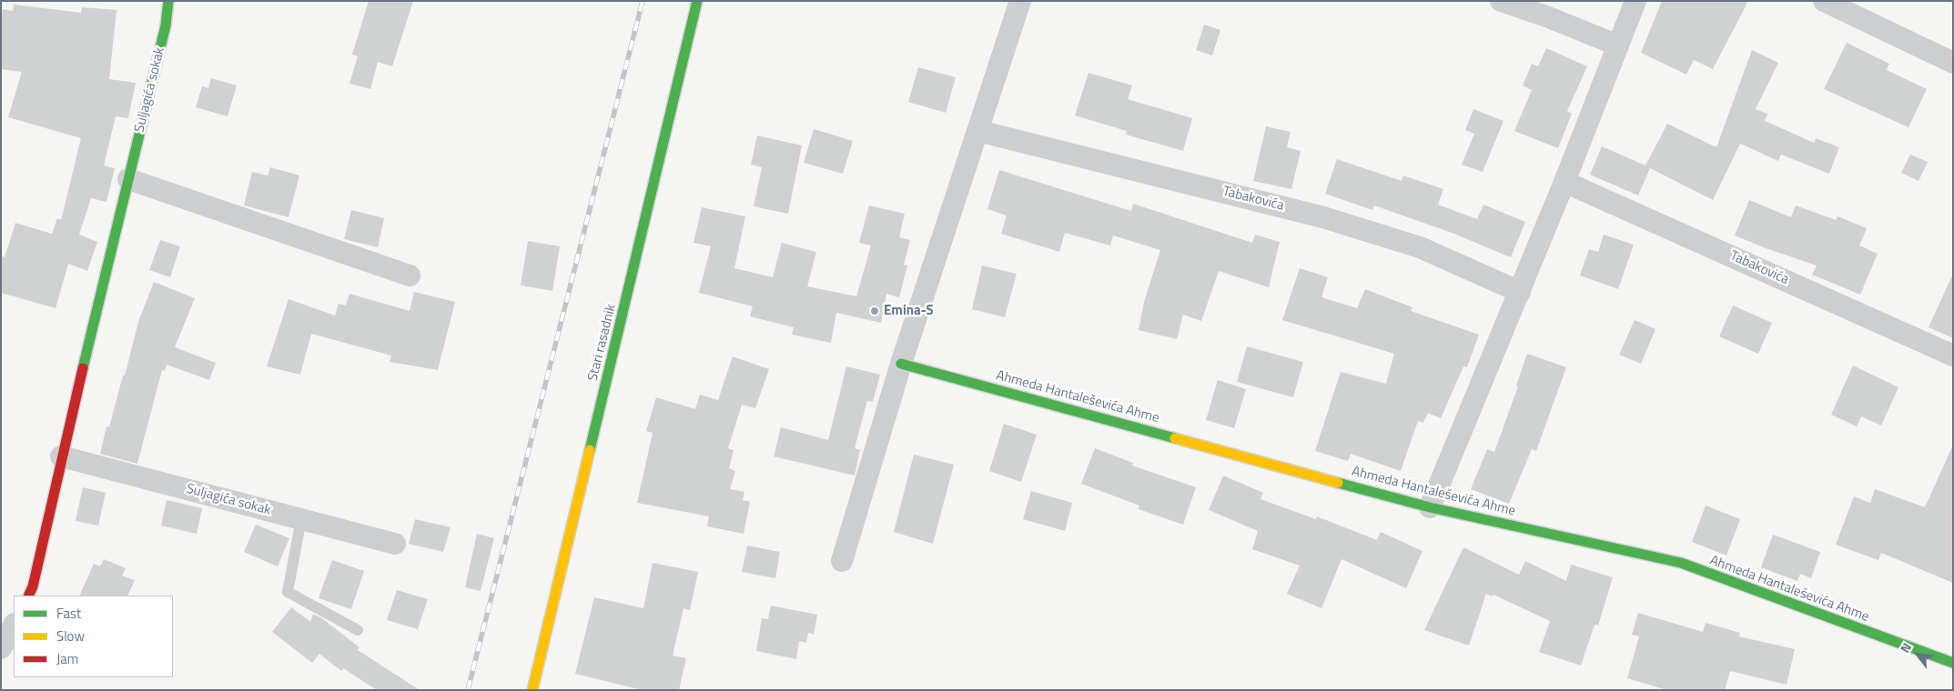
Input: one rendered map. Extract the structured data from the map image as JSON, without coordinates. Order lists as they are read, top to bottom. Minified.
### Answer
{"streets":{"street":["Suljagića sokak","Tabakovića","Stari rasadnik","Ahmeda Hantaleševića Ahme"]},"places":["Emina-S"],"legend":["Fast","Slow","Jam"],"north":"top left"}
